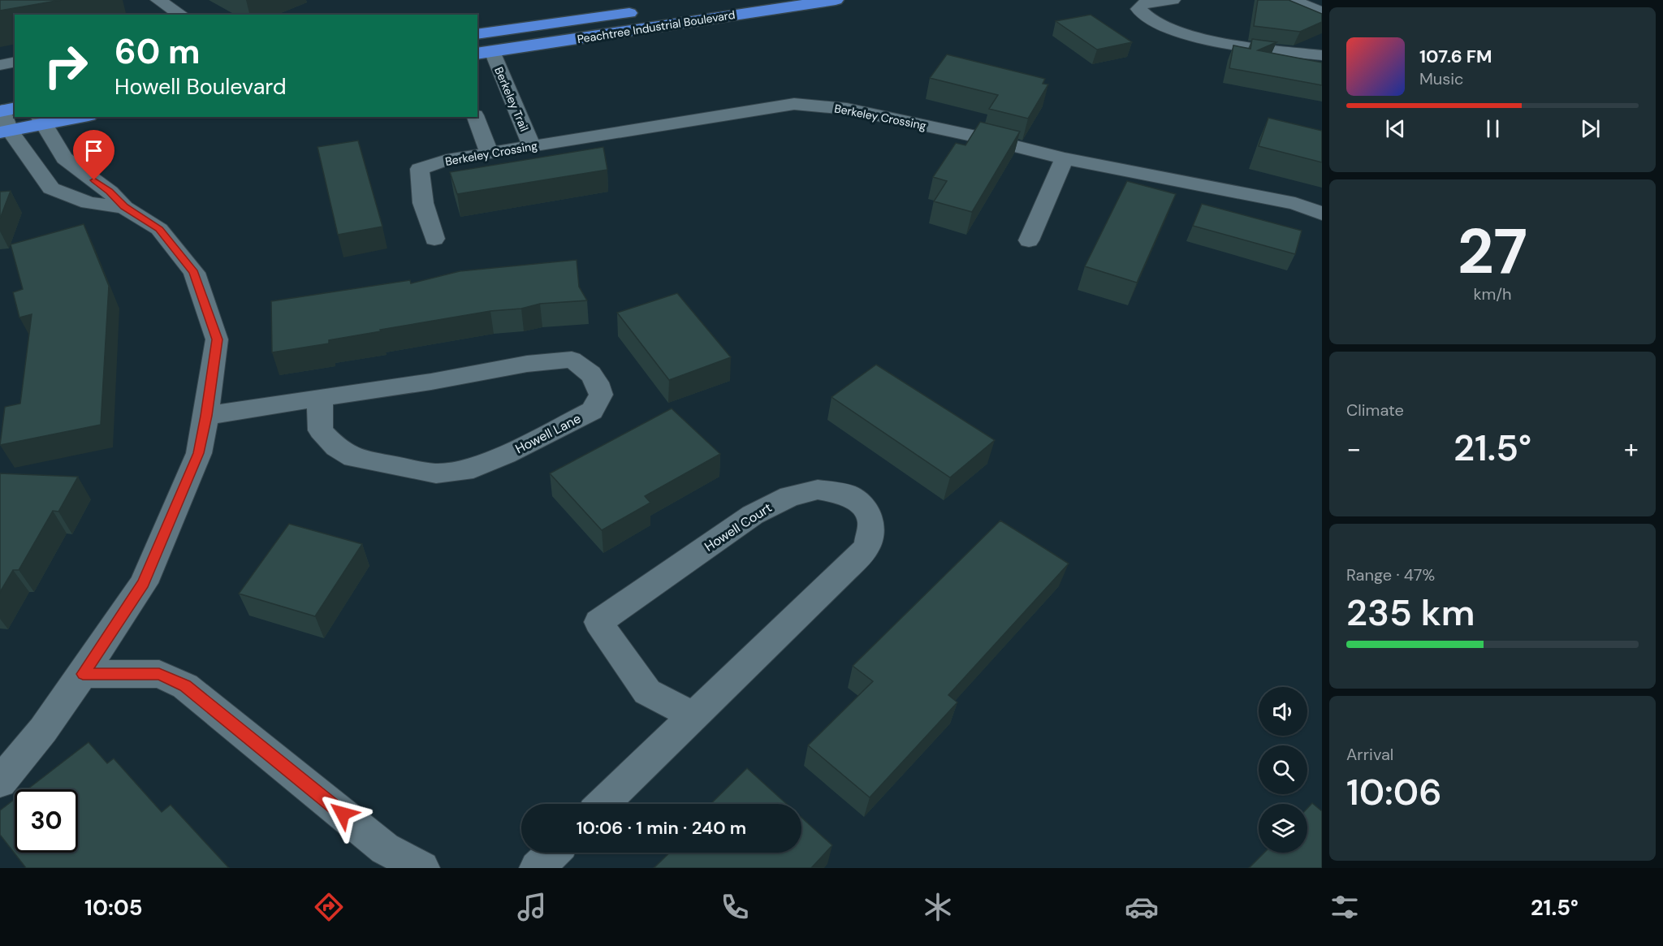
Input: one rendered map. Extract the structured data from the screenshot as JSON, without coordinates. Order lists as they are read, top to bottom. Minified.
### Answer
{"streets":{"highway":["Peachtree Industrial Boulevard"],"street":["Berkeley Trail","Berkeley Crossing","Howell Lane","Howell Court"]},"crossings":[["Peachtree Industrial Boulevard","Berkeley Trail"],["Berkeley Trail","Berkeley Crossing"]],"page":{"turn":["60 m","Howell Boulevard"],"song":["107.6 FM","Music"],"tile":[["27","km/h"],"Climate",["Range · 47%","235 km"],["Arrival","10:06"]],"heat":["−","21.5°","+"],"limit":"30","trip":"10:06 · 1 min · 240 m","tabs":["10:05","21.5°"]}}
